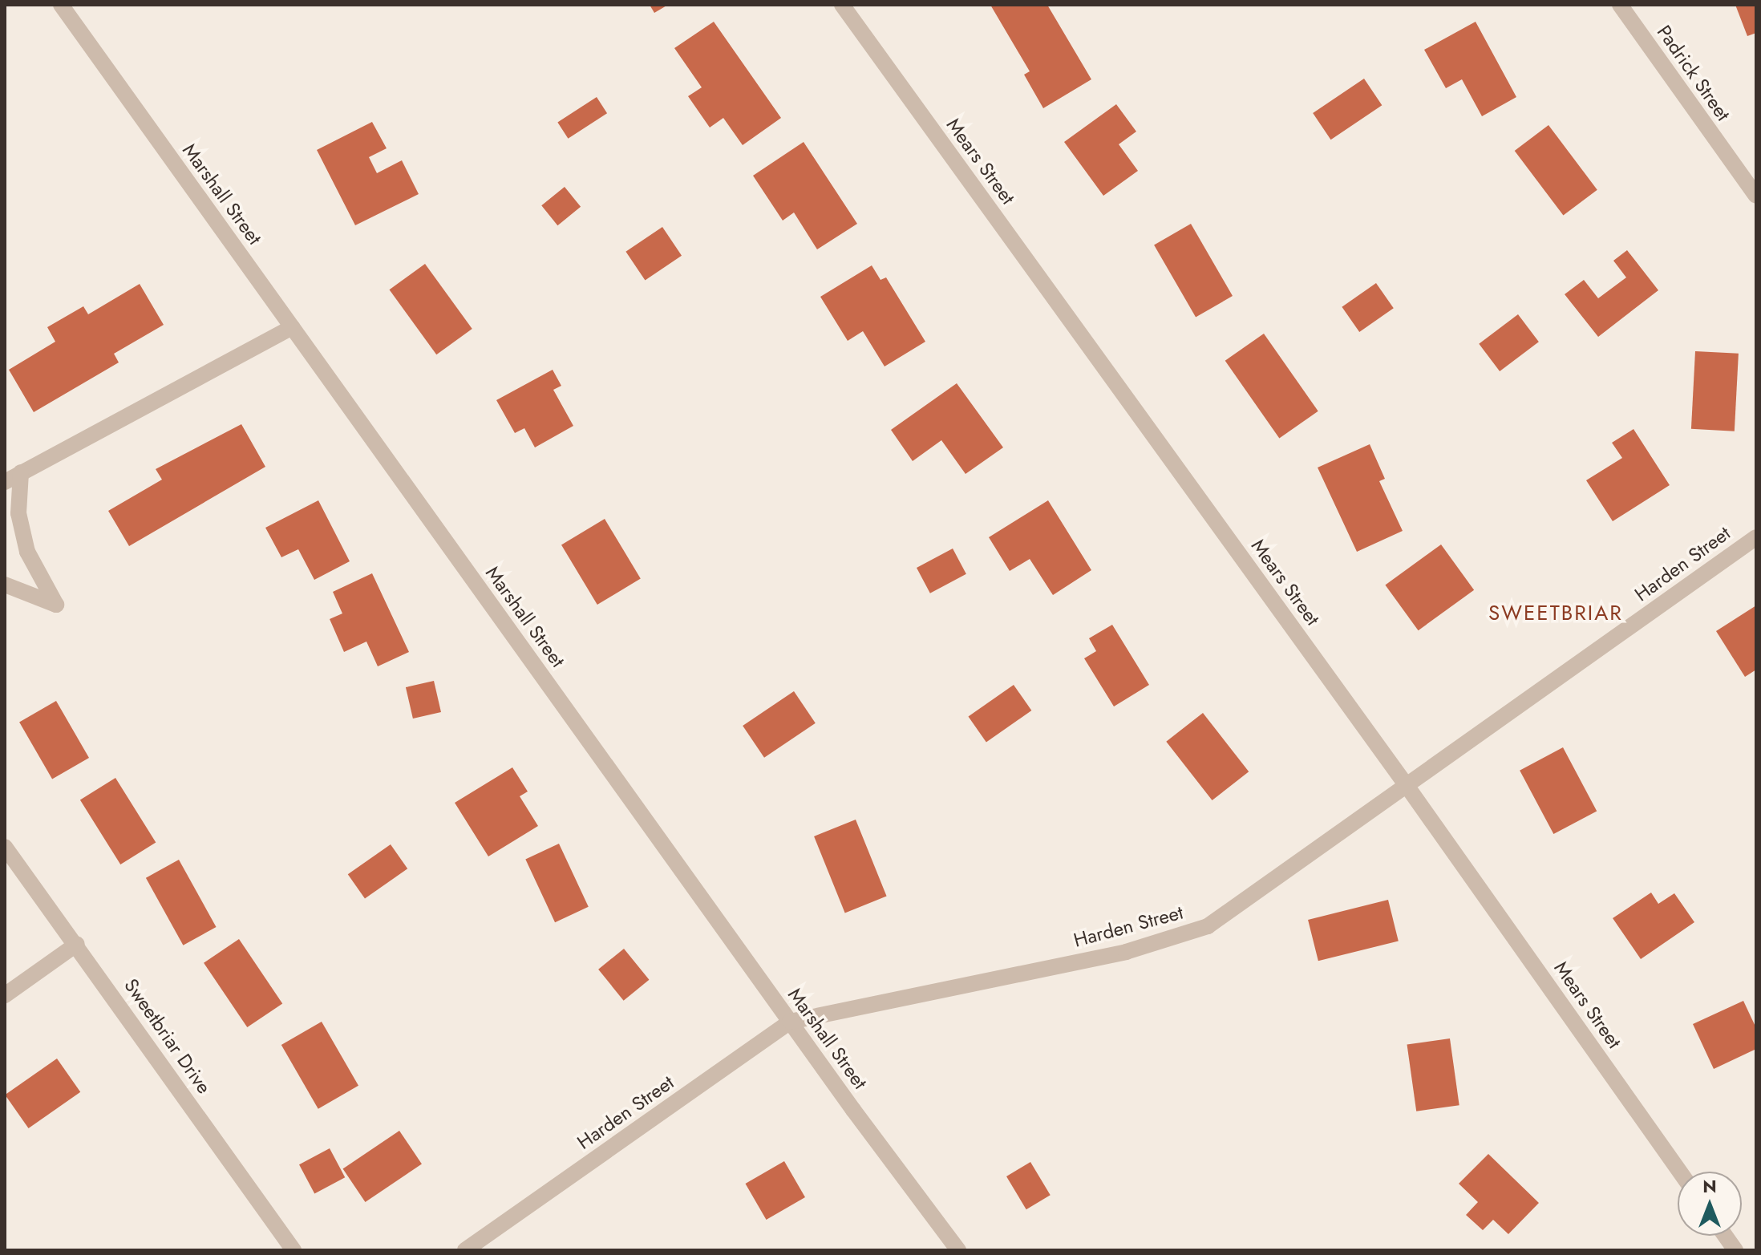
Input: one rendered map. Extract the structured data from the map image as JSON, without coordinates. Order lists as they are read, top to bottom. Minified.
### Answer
{"streets":{"street":["Padrick Street","Mears Street","Marshall Street","Harden Street","Sweetbriar Drive"]},"crossings":[["Mears Street","Harden Street"],["Marshall Street","Harden Street"]],"districts":["SWEETBRIAR"],"north":"top"}
